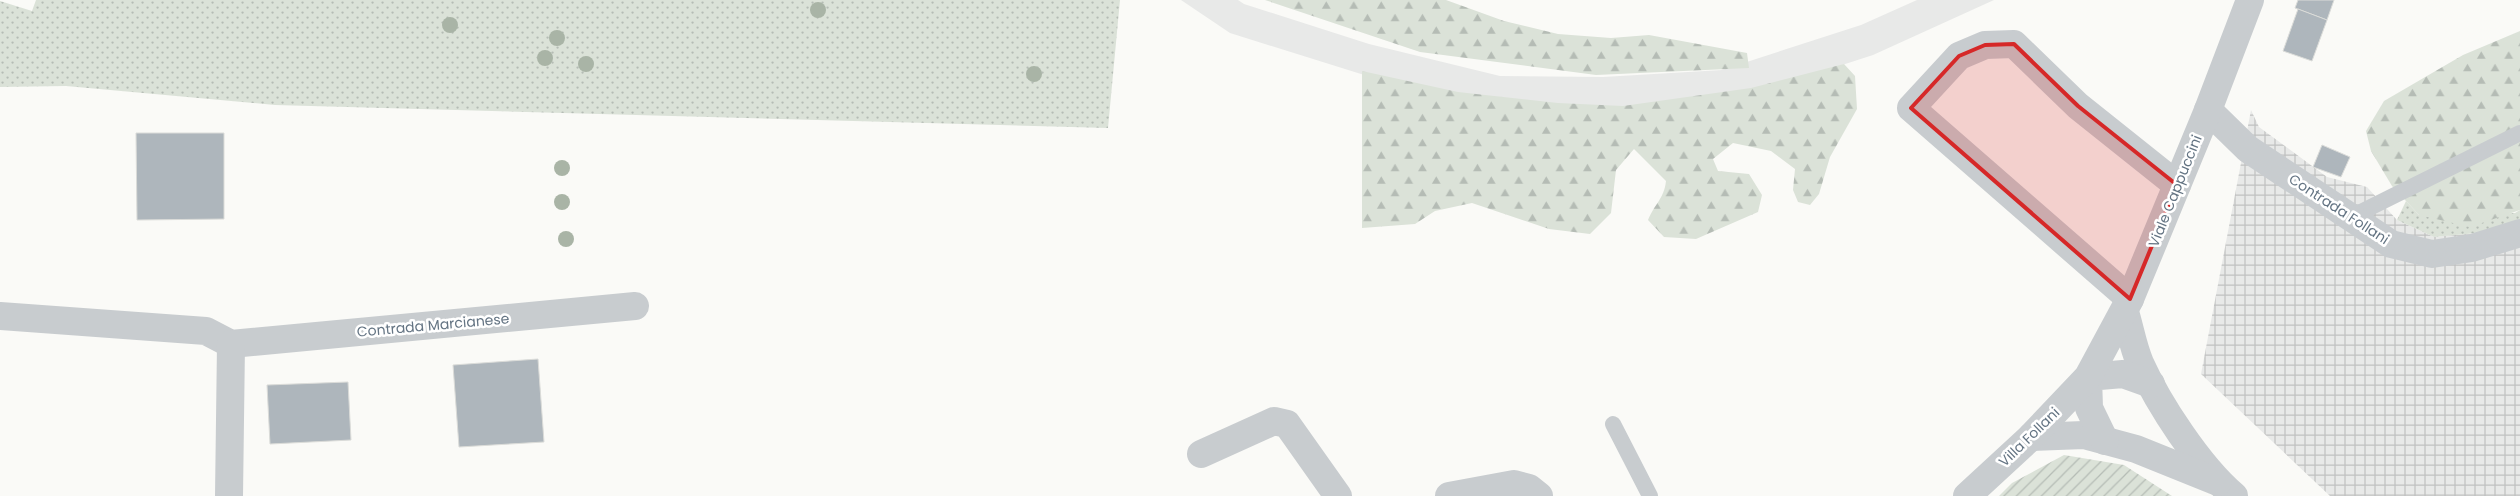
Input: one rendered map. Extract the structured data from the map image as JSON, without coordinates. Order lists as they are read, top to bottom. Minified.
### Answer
{"streets":{"street":["Viale Cappuccini","Contrada Follani","Contrada Marcianese","Villa Follani"]},"crossings":[["Viale Cappuccini","Contrada Follani"],["Viale Cappuccini","Villa Follani"]]}
